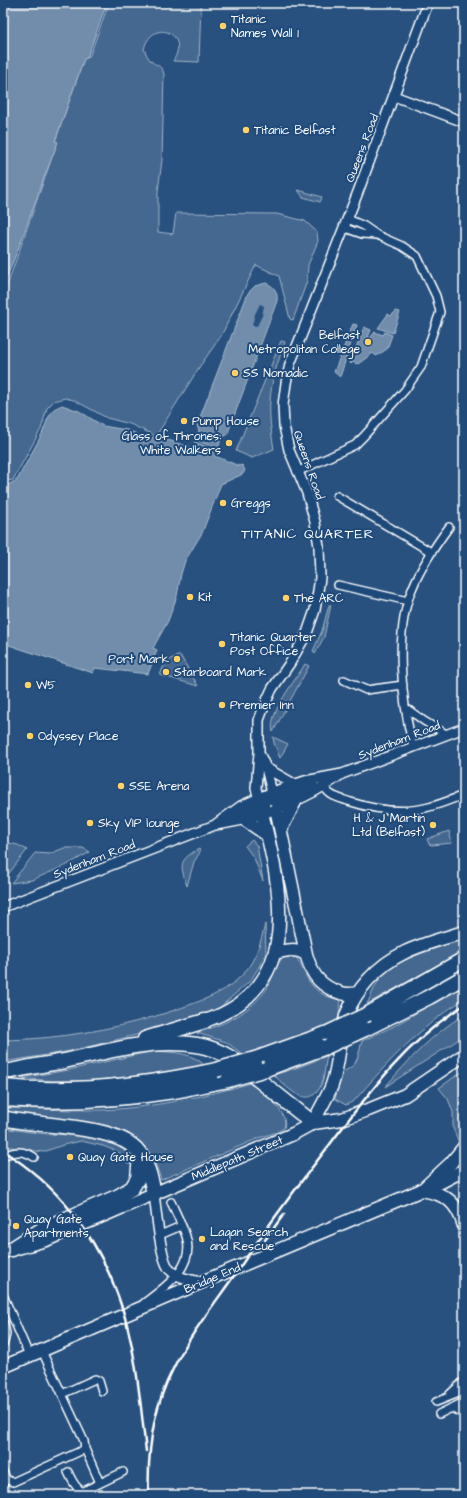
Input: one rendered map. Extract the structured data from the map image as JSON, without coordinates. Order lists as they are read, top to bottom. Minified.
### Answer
{"streets":{"main road":["Middlepath Street","Bridge End"],"street":["Queens Road","Sydenham Road"]},"crossings":[["Queens Road","Sydenham Road"]],"districts":["TITANIC QUARTER"],"places":["Titanic Names Wall 1","Titanic Belfast","Belfast Metropolitan College","SS Nomadic","Pump House","Glass of Thrones: White Walkers","Greggs","Kit","The ARC","Titanic Quarter Post Office","Port Mark","Starboard Mark","W5","Premier Inn","Odyssey Place","SSE Arena","Sky VIP lounge","H & J Martin Ltd (Belfast)","Quay Gate House","Quay Gate Apartments","Lagan Search and Rescue"]}
